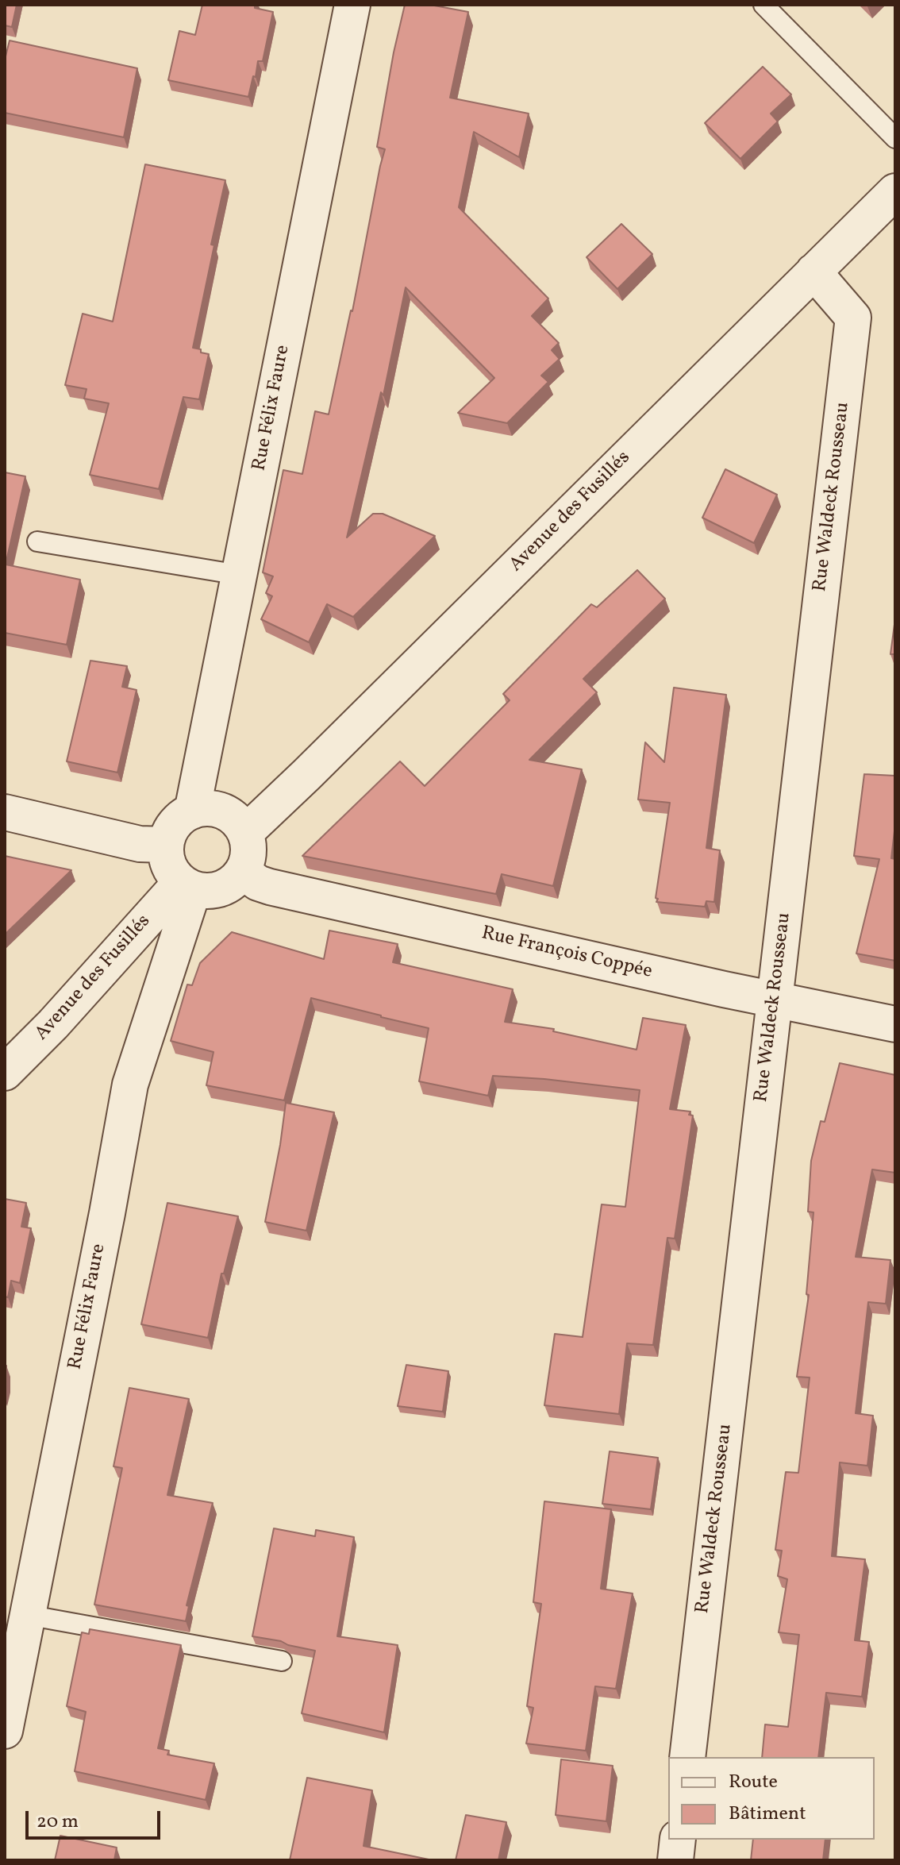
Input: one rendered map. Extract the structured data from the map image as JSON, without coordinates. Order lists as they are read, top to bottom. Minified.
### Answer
{"streets":{"street":["Rue Félix Faure","Rue Waldeck Rousseau","Avenue des Fusillés","Rue François Coppée"]},"crossings":[["Rue Félix Faure","Avenue des Fusillés"],["Rue Félix Faure","Rue François Coppée"],["Rue Waldeck Rousseau","Avenue des Fusillés"],["Rue Waldeck Rousseau","Rue François Coppée"],["Avenue des Fusillés","Rue François Coppée"]],"legend":["Route","Bâtiment"],"scale_bar":"20 m"}
